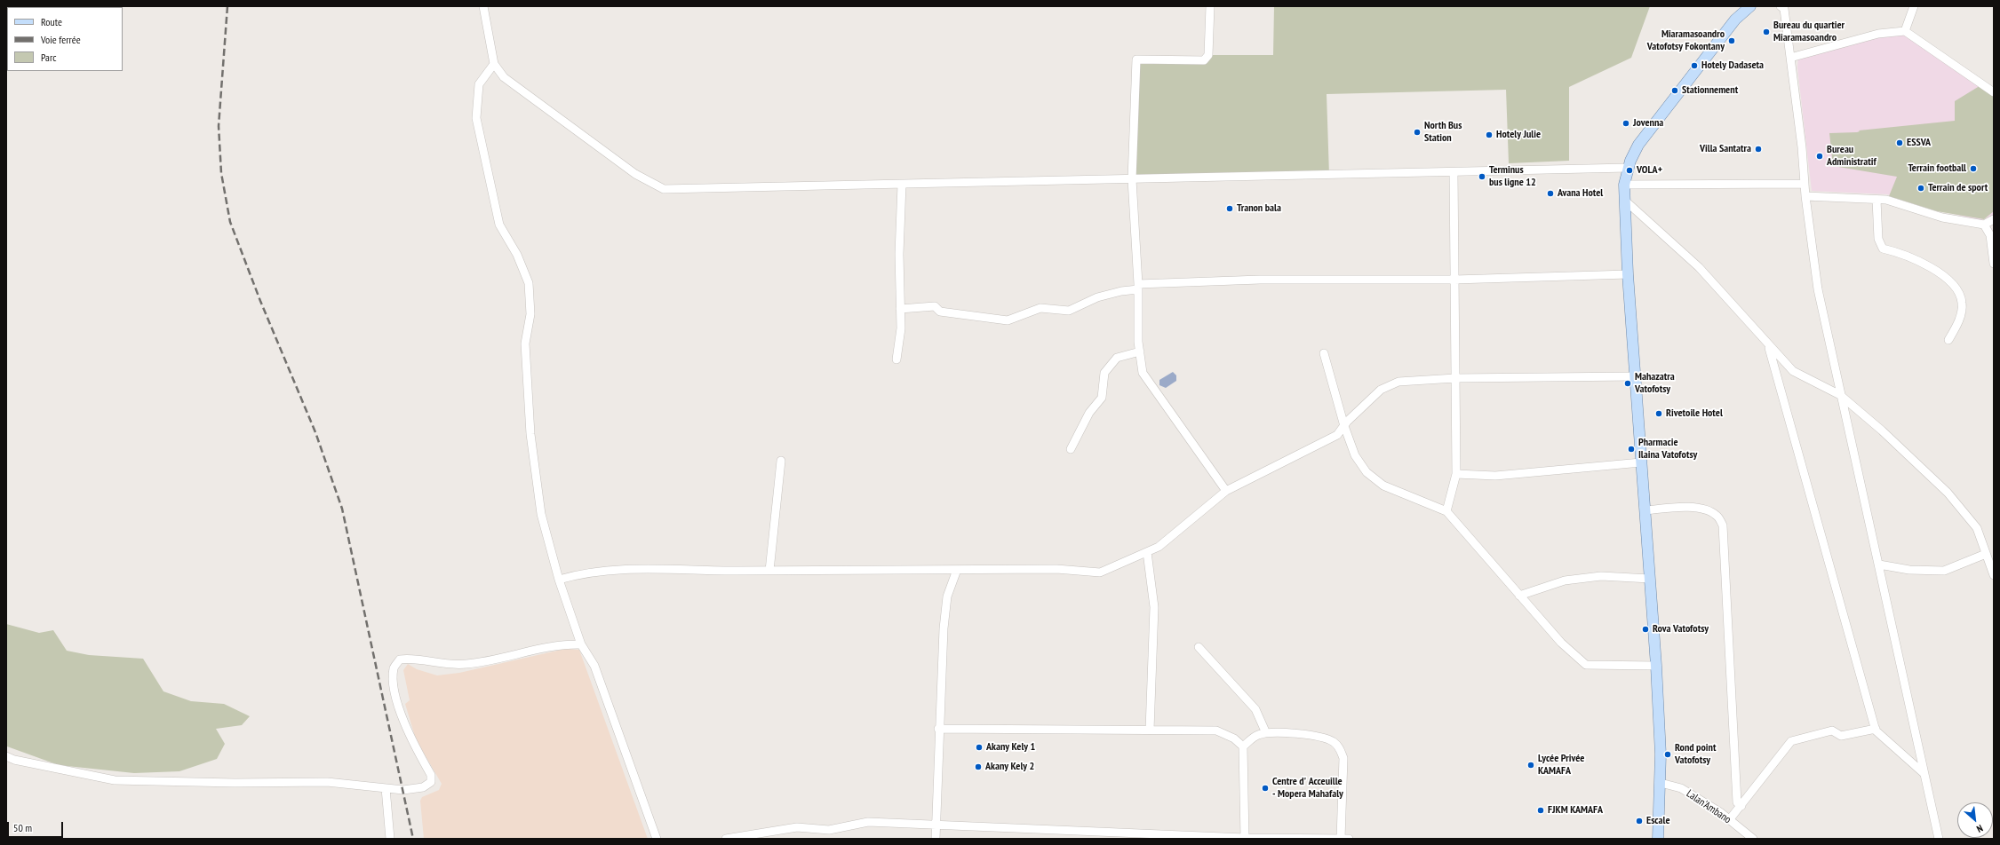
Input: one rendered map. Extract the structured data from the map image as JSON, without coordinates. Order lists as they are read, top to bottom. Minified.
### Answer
{"streets":{"street":["Lalan'Ambano"]},"places":["Bureau du quartier Miaramasoandro","Miaramasoandro Vatofotsy Fokontany","Hotely Dadaseta","Stationnement","Jovenna","North Bus Station","Hotely Julie","ESSVA","Villa Santatra","Bureau Administratif","Terrain football","VOLA+","Terminus bus ligne 12","Terrain de sport","Avana Hotel","Tranon bala","Mahazatra Vatofotsy","Rivetoile Hotel","Pharmacie Ilaina Vatofotsy","Rova Vatofotsy","Akany Kely 1","Rond point Vatofotsy","Lycée Privée KAMAFA","Akany Kely 2","Centre d' Acceuille - Mopera Mahafaly","FJKM KAMAFA","Escale"],"legend":["Route","Voie ferrée","Parc"],"scale_bar":"50 m","north":"bottom right"}
